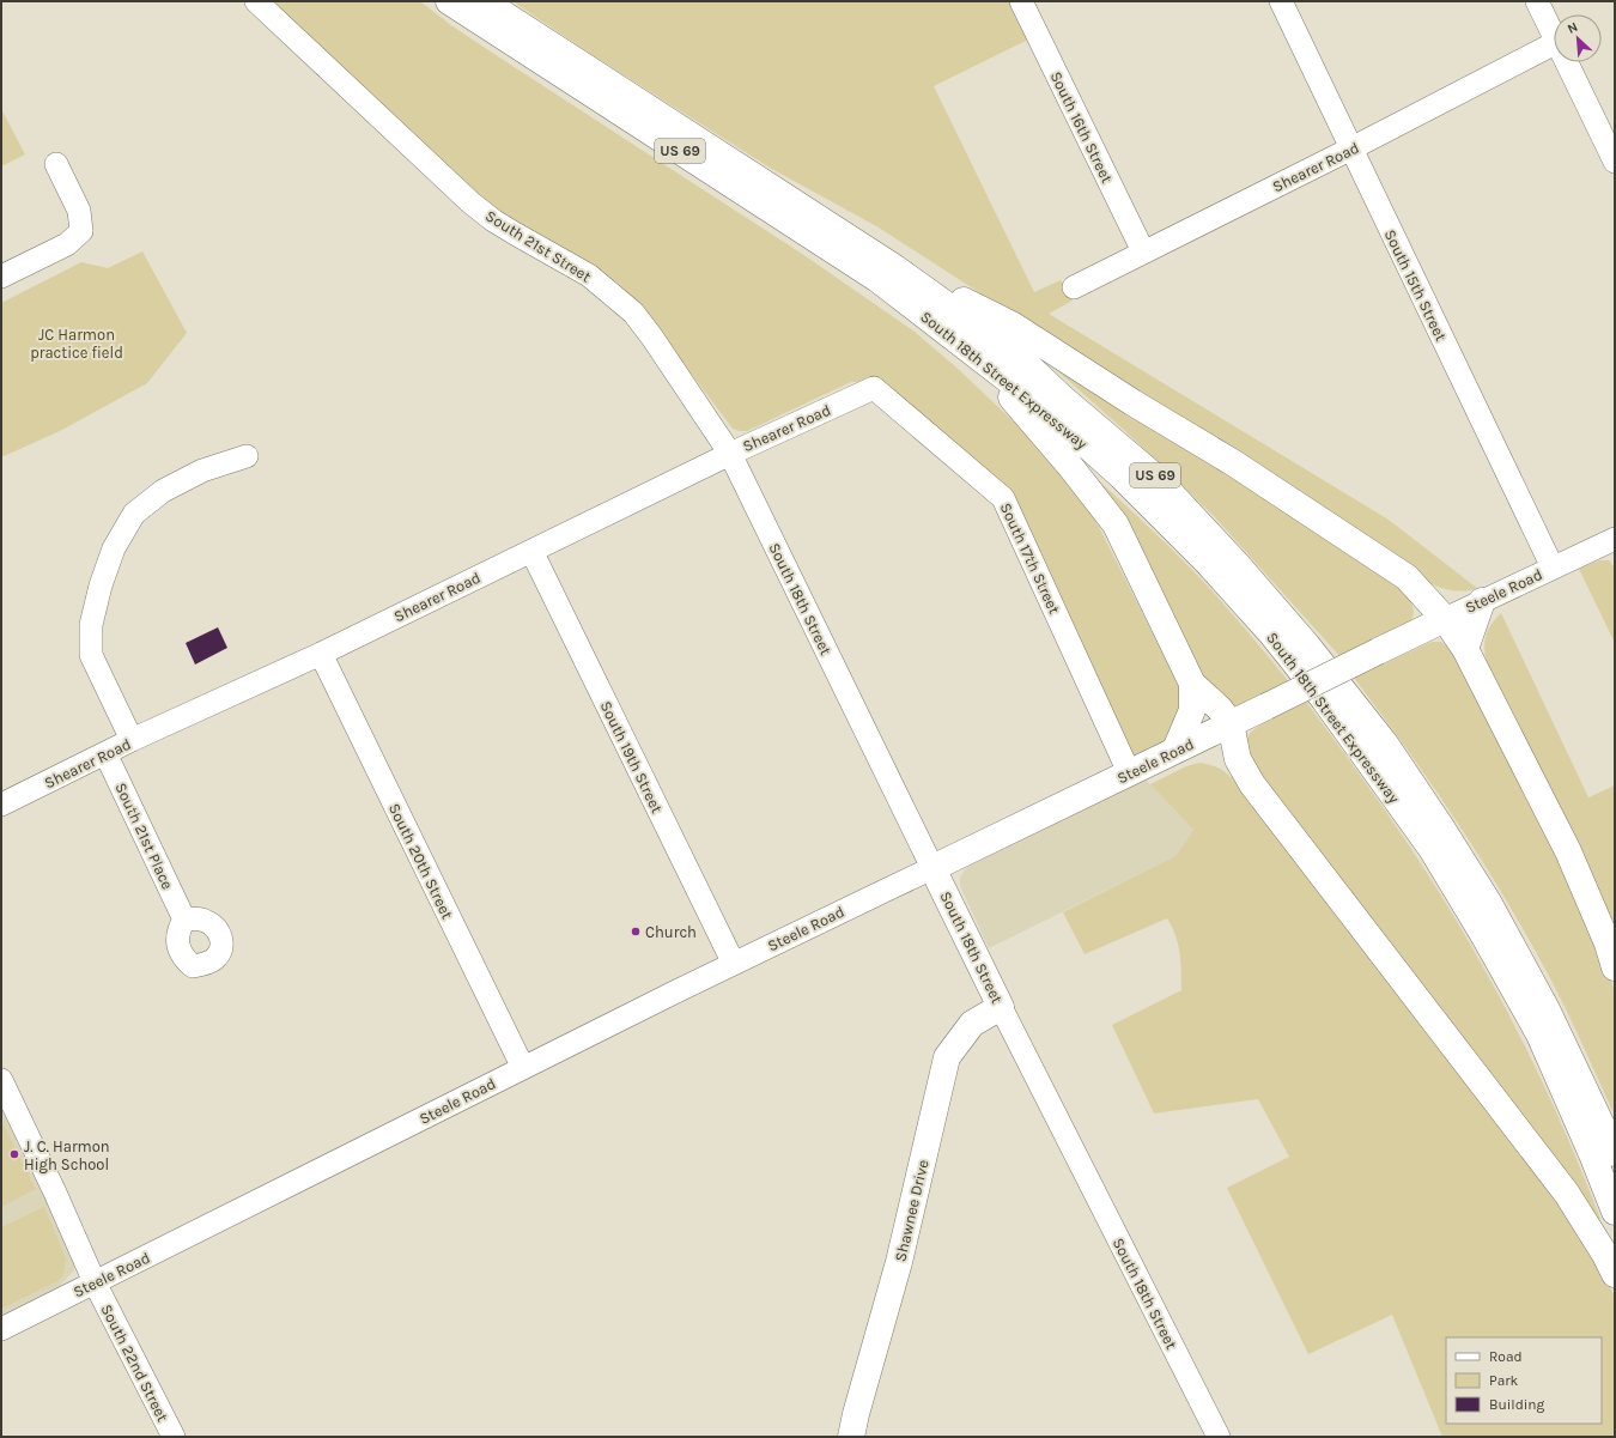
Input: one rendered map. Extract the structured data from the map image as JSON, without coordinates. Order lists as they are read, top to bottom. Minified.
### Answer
{"streets":{"main road":["US 69","South 18th Street Expressway","Steele Road","South 18th Street","Shawnee Drive"],"street":["South 16th Street","Shearer Road","South 21st Street","South 15th Street","South 17th Street","South 19th Street","South 21st Place","South 20th Street","South 22nd Street"]},"crossings":[["South 16th Street","Shearer Road"],["Shearer Road","South 21st Street"],["Shearer Road","South 15th Street"],["Shearer Road","South 17th Street"],["Shearer Road","South 18th Street"],["Shearer Road","South 19th Street"],["Shearer Road","South 21st Place"],["Shearer Road","South 20th Street"],["South 21st Street","South 18th Street"],["South 15th Street","Steele Road"],["South 17th Street","Steele Road"],["Steele Road","South 18th Street"],["Steele Road","South 19th Street"],["Steele Road","South 20th Street"],["Steele Road","South 22nd Street"],["South 18th Street","Shawnee Drive"]],"parks":["JC Harmon practice field"],"places":["Church","J. C. Harmon High School"],"legend":["Road","Park","Building"],"north":"top left"}
